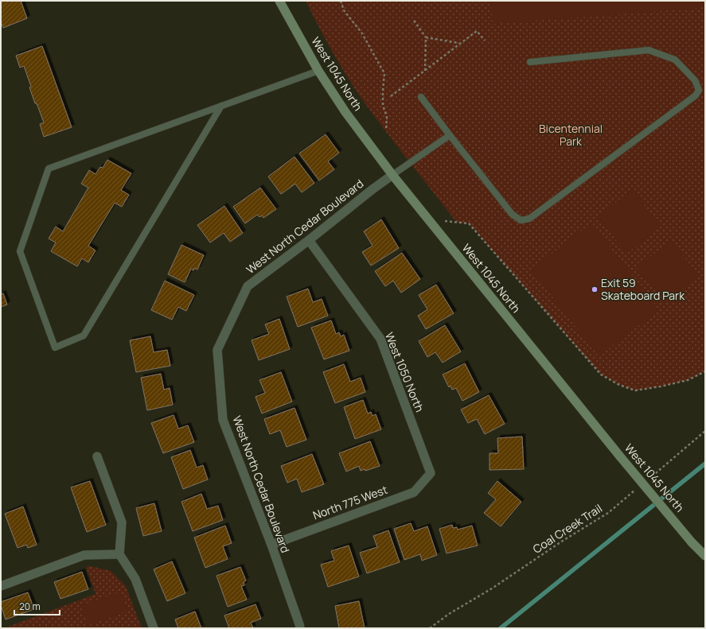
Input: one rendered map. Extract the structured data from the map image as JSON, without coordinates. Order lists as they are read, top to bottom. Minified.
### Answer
{"streets":{"main road":["West 1045 North"],"street":["West North Cedar Boulevard","West 1050 North","North 775 West"],"path":["Coal Creek Trail"]},"crossings":[["West 1045 North","West North Cedar Boulevard"],["West North Cedar Boulevard","West 1050 North"],["West North Cedar Boulevard","North 775 West"],["West 1050 North","North 775 West"]],"parks":["Bicentennial Park"],"places":["Exit 59 Skateboard Park"],"scale_bar":"20 m"}
